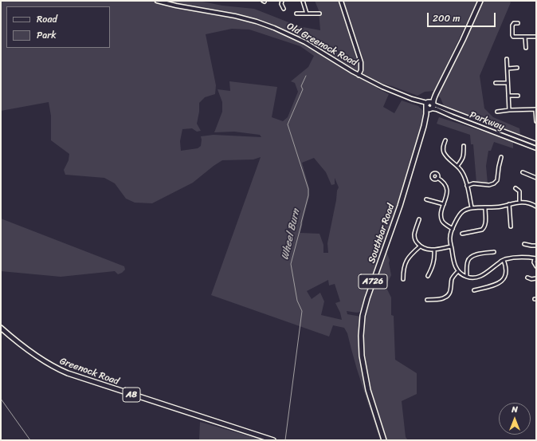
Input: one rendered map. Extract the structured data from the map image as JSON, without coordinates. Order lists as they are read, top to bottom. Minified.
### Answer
{"streets":{"main road":["Southbar Road","A726","Greenock Road","A8"],"street":["Old Greenock Road","Parkway"]},"crossings":[["Old Greenock Road","Parkway"],["Old Greenock Road","Southbar Road"],["Old Greenock Road","A726"],["Parkway","Southbar Road"],["Parkway","A726"],["Southbar Road","A726"]],"water":["Wheel Burn"],"legend":["Road","Park"],"scale_bar":"200 m","north":"top"}
